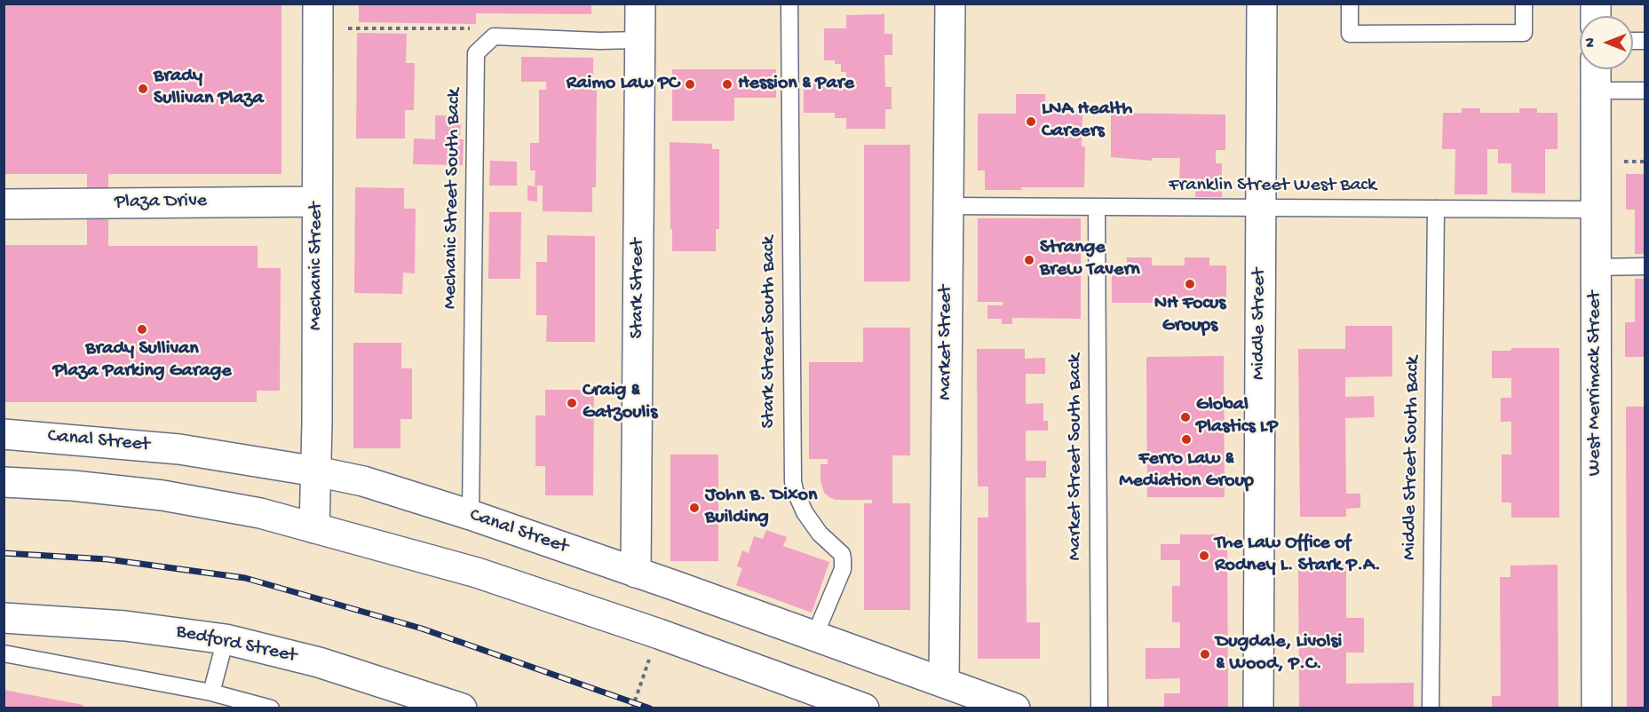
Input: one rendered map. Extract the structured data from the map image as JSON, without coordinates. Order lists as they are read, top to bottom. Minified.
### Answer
{"streets":{"street":["Plaza Drive","Mechanic Street","Stark Street","Middle Street","Market Street","West Merrimack Street","Canal Street","Bedford Street"],"lane":["Franklin Street West Back","Mechanic Street South Back","Stark Street South Back","Market Street South Back","Middle Street South Back"]},"crossings":[["Franklin Street West Back","Middle Street"],["Franklin Street West Back","Market Street"],["Franklin Street West Back","West Merrimack Street"],["Franklin Street West Back","Market Street South Back"],["Franklin Street West Back","Middle Street South Back"],["Mechanic Street South Back","Canal Street"],["Plaza Drive","Mechanic Street"],["Mechanic Street","Canal Street"],["Stark Street","Canal Street"],["Stark Street South Back","Canal Street"],["Market Street","Canal Street"]],"places":["Raimo Law PC","Hession & Pare","Brady Sullivan Plaza","LNA Health Careers","Strange Brew Tavern","NH Focus Groups","Brady Sullivan Plaza Parking Garage","Craig & Gatzoulis","Global Plastics LP","Ferro Law & Mediation Group","John B. Dixon Building","The Law Office of Rodney L. Stark P.A.","Dugdale, Livolsi & Wood, P.C."],"north":"left"}
